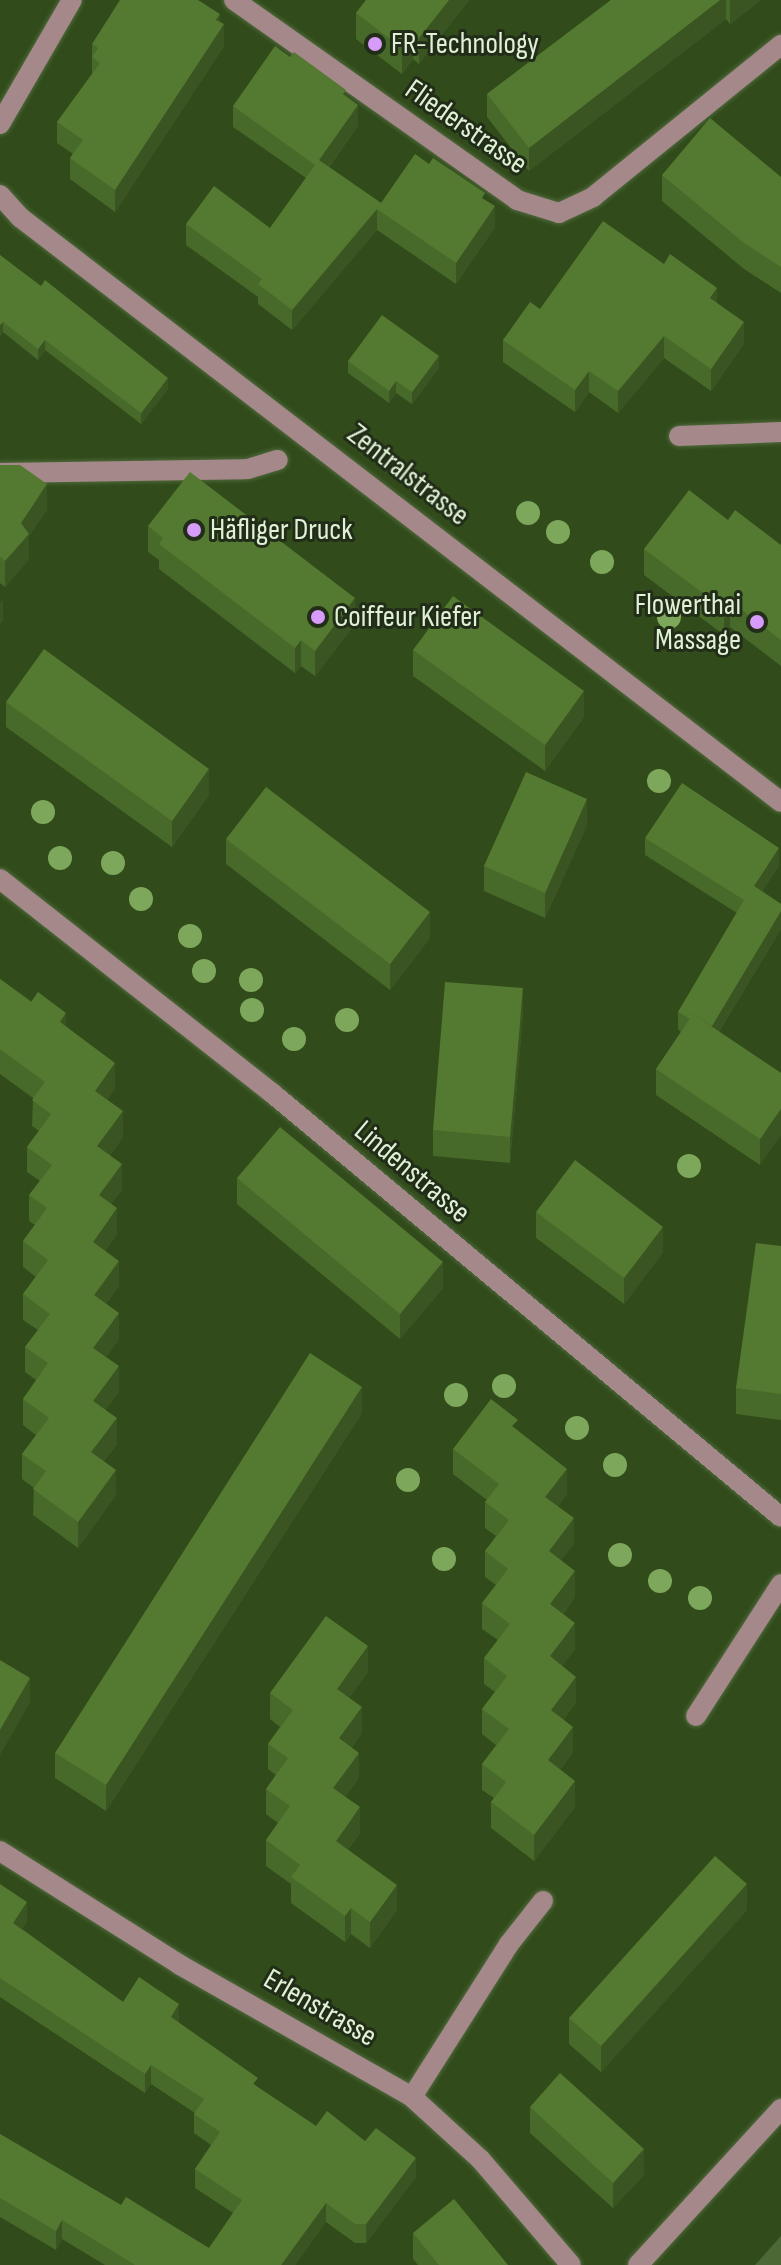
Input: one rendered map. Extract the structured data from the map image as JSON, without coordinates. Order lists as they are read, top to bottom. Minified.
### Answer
{"streets":{"street":["Fliederstrasse","Zentralstrasse","Lindenstrasse","Erlenstrasse"]},"places":["FR-Technology","Häfliger Druck","Coiffeur Kiefer","Flowerthai Massage"]}
